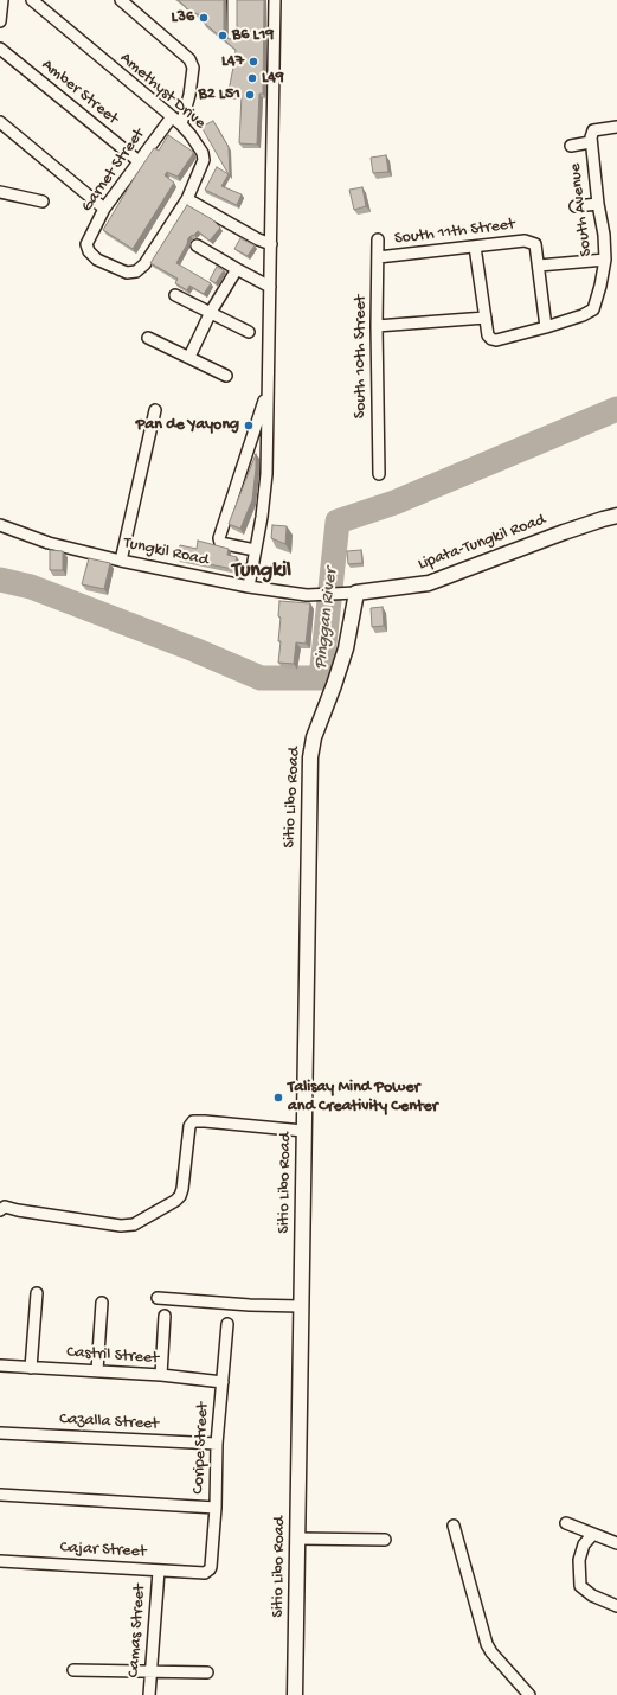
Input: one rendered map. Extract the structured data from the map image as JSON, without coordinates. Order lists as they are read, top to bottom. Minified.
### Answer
{"streets":{"street":["Amethyst Drive","Amber Street","Garnet Street","South Avenue","South 11th Street","South 10th Street","Lipata-Tungkil Road","Tungkil Road","Sitio Libo Road","Castril Street","Cazalla Street","Coripe Street","Cajar Street","Camas Street"]},"crossings":[["Amethyst Drive","Garnet Street"],["Amber Street","Garnet Street"],["South 11th Street","South 10th Street"],["Lipata-Tungkil Road","Tungkil Road"],["Lipata-Tungkil Road","Sitio Libo Road"],["Tungkil Road","Sitio Libo Road"],["Castril Street","Coripe Street"],["Cazalla Street","Coripe Street"],["Coripe Street","Cajar Street"],["Cajar Street","Camas Street"]],"districts":["Tungkil"],"water":["Pinggan River"],"places":["L36","B6 L19","L47","L49","B2 L51","Pan de Yayong","Talisay Mind Power and Creativity Center"]}
